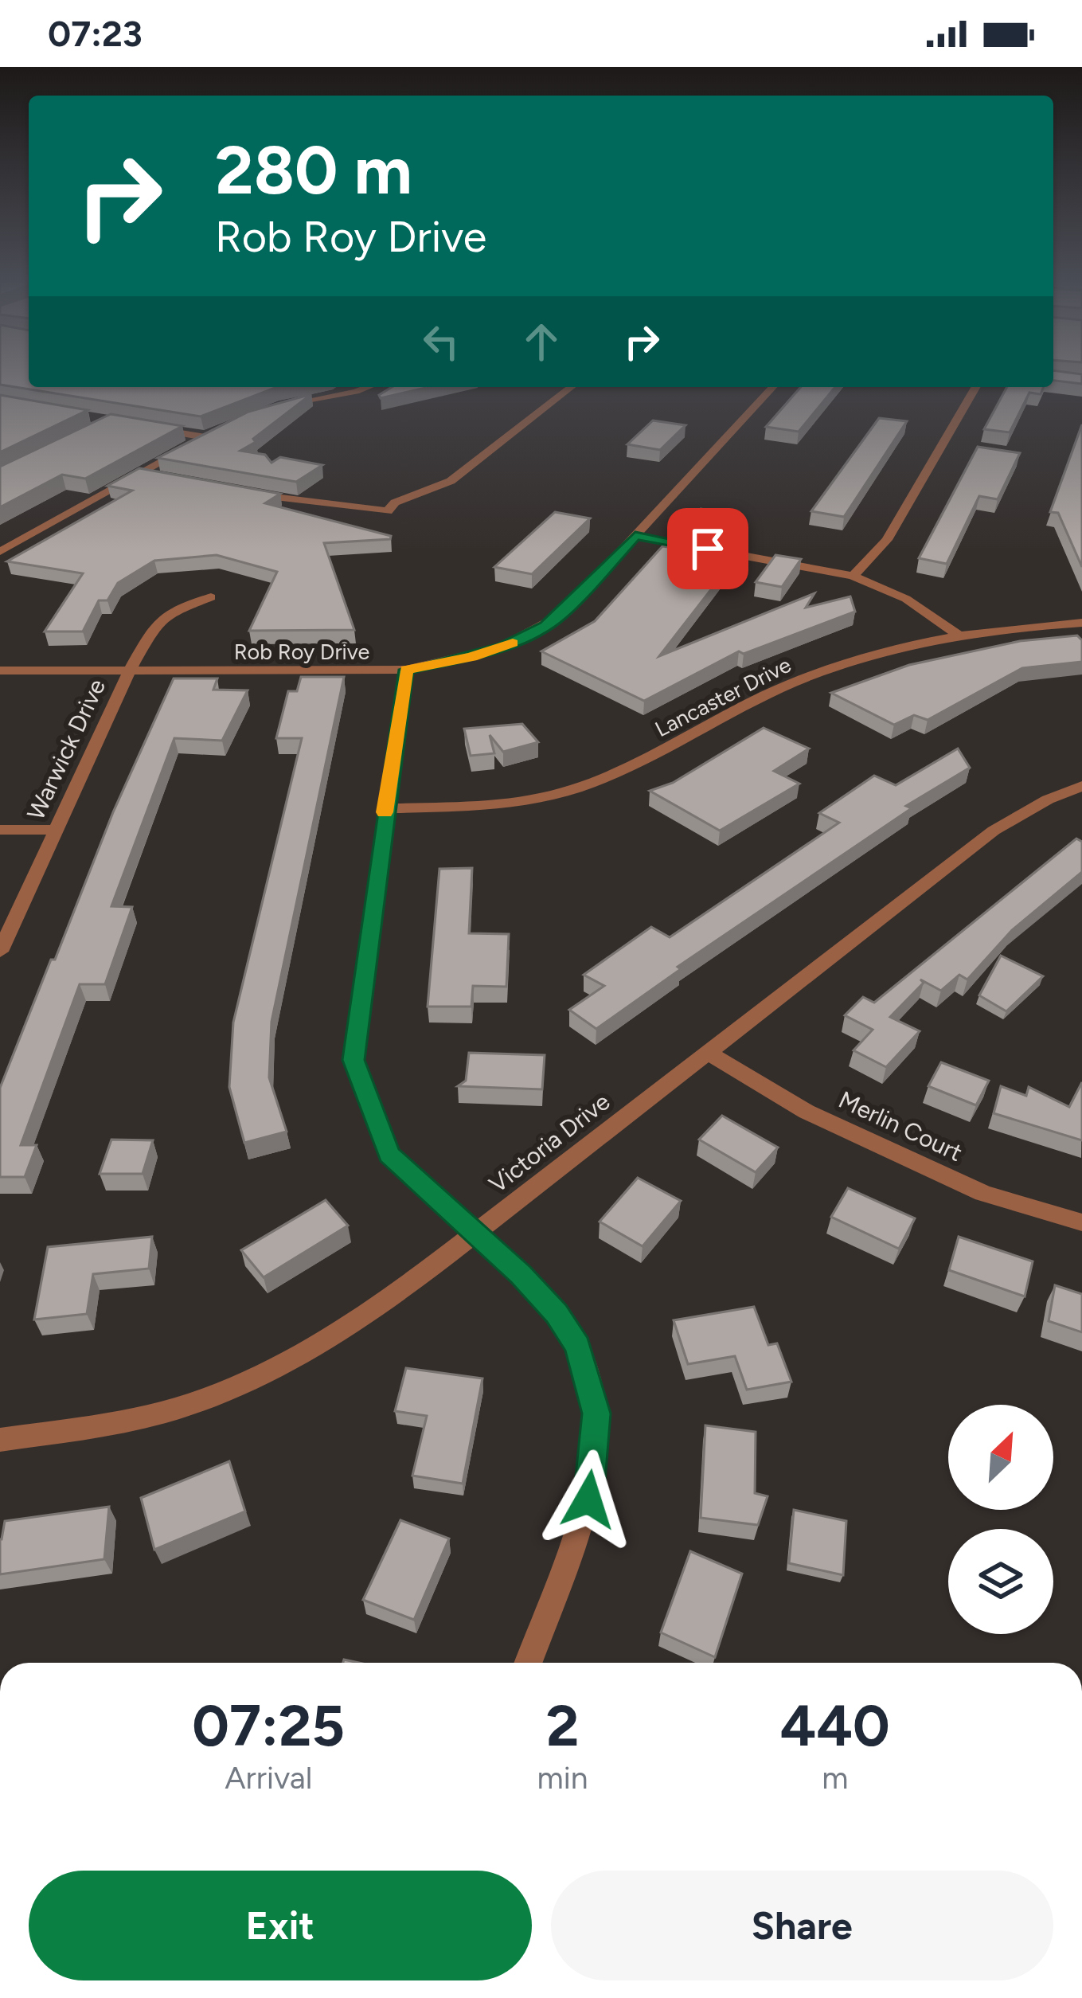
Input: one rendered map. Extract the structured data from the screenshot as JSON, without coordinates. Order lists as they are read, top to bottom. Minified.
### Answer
{"streets":{"street":["Rob Roy Drive","Lancaster Drive","Warwick Drive","Merlin Court","Victoria Drive"]},"crossings":[["Rob Roy Drive","Warwick Drive"],["Merlin Court","Victoria Drive"]],"north":"top right","page":{"status":"07:23","turn":["280 m","Rob Roy Drive"],"eta":["07:25","Arrival","2","min","440","m"],"buttons":["Exit","Share"]}}
